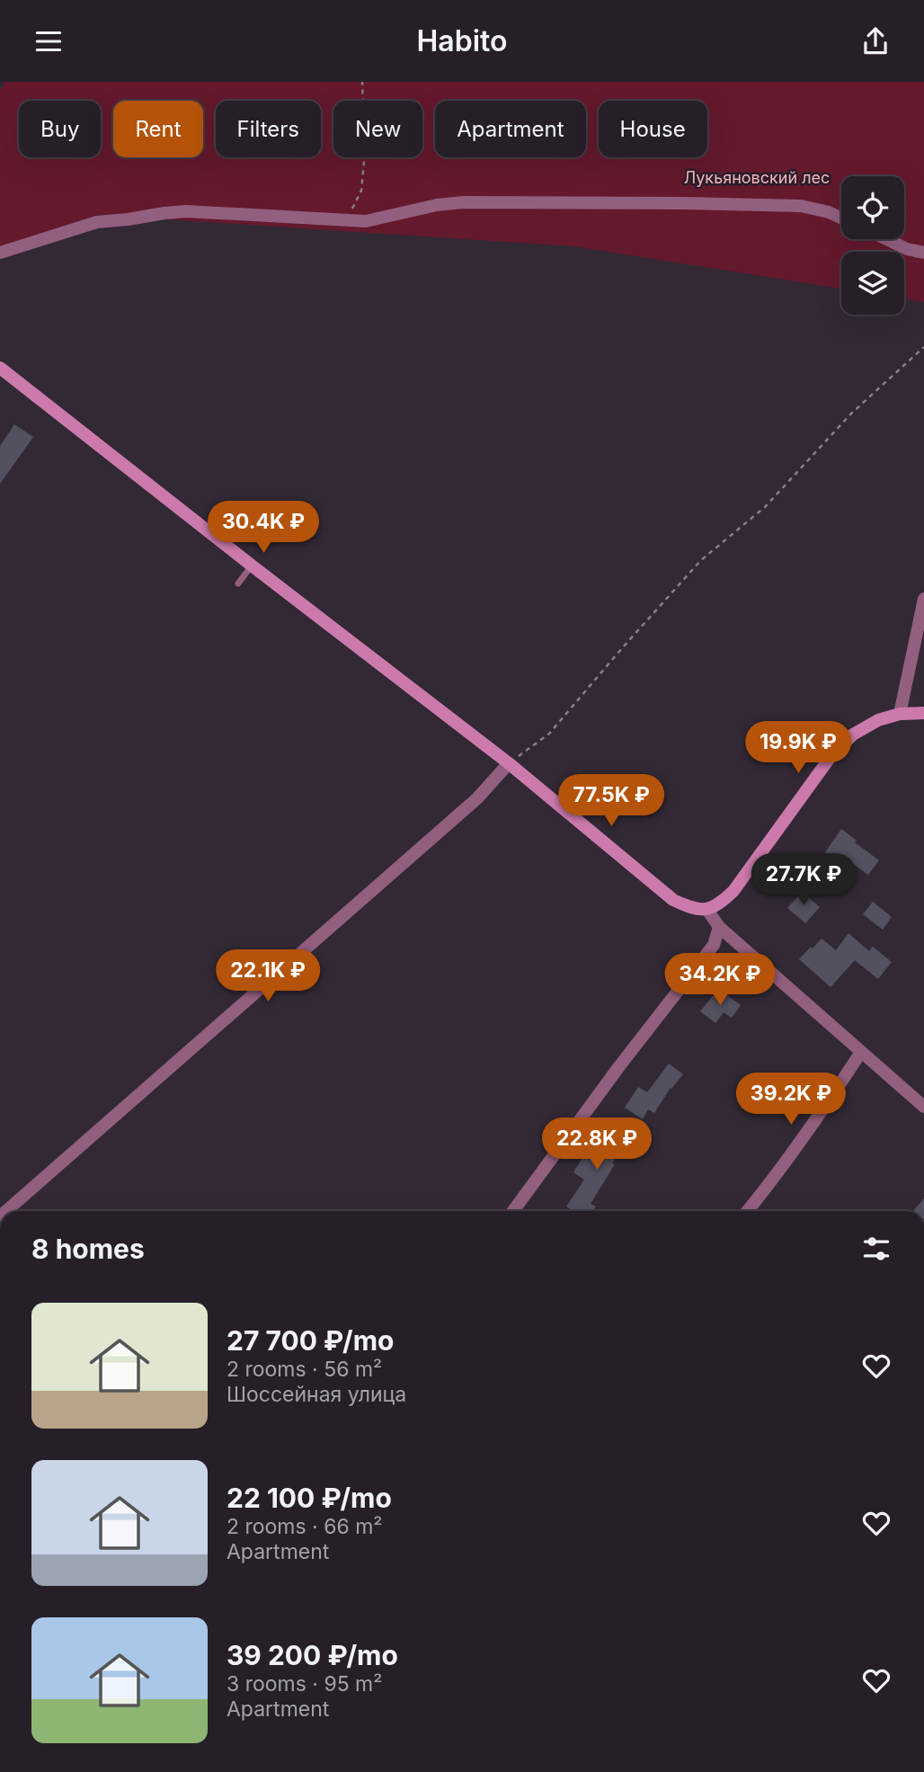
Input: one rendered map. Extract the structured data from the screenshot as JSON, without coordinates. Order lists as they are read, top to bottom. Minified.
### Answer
{"parks":["Лукьяновский лес"],"page":{"header":"Habito","chip":["Buy","Rent","Filters","New","Apartment","House"],"price":["30.4K ₽","19.9K ₽","77.5K ₽","27.7K ₽","22.1K ₽","34.2K ₽","39.2K ₽","22.8K ₽"],"heading":"8 homes","list":[{"name":"27 700 ₽/mo","note":"2 rooms · 56 m² · Шоссейная улица"},{"name":"22 100 ₽/mo","note":"2 rooms · 66 m² · Apartment"},{"name":"39 200 ₽/mo","note":"3 rooms · 95 m² · Apartment"}]}}
